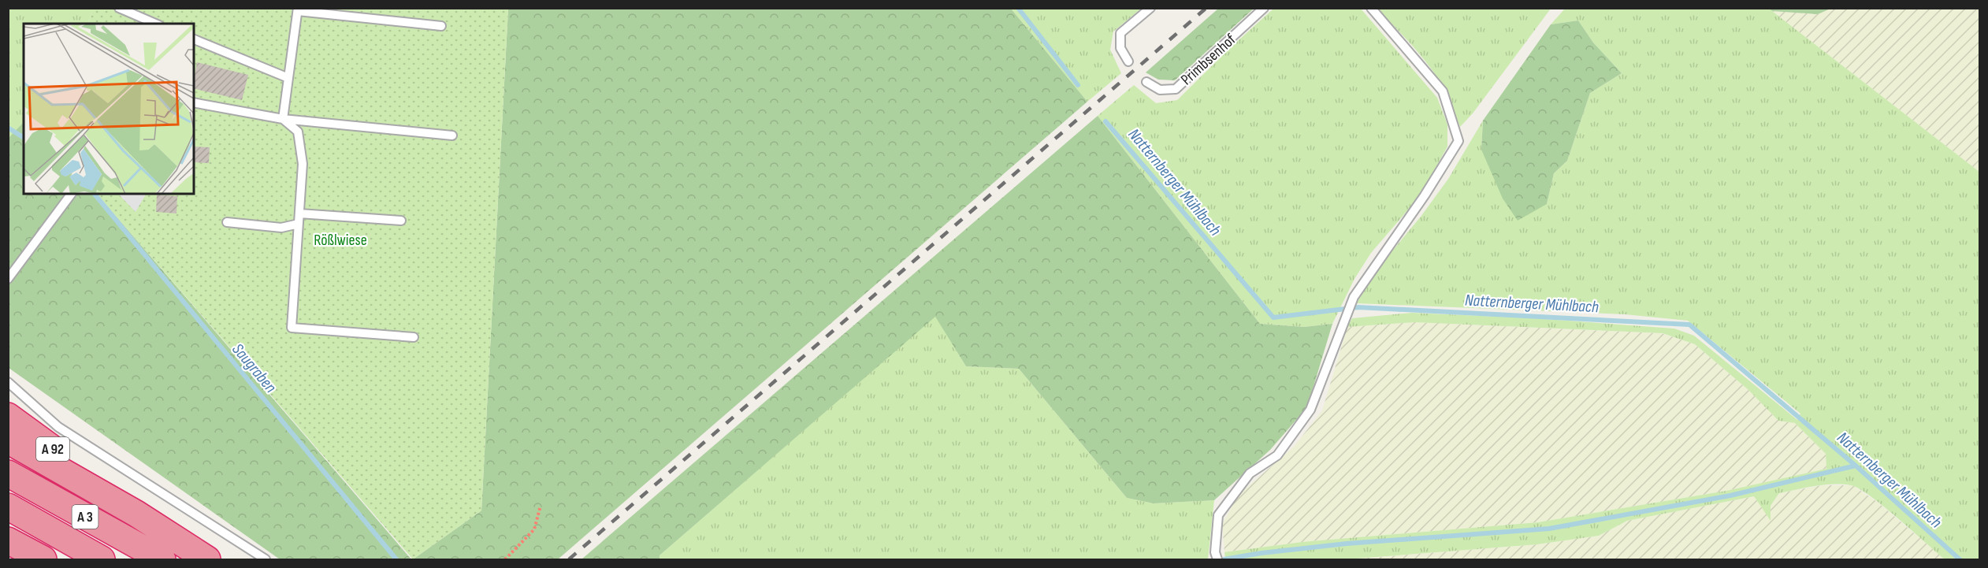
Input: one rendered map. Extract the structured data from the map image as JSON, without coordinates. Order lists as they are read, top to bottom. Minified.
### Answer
{"streets":{"highway":["A 92","A 3"],"lane":["Primbsenhof"]},"crossings":[["A 92","A 3"]],"water":["Natternberger Mühlbach","Saugraben"],"parks":["Rößlwiese"]}
